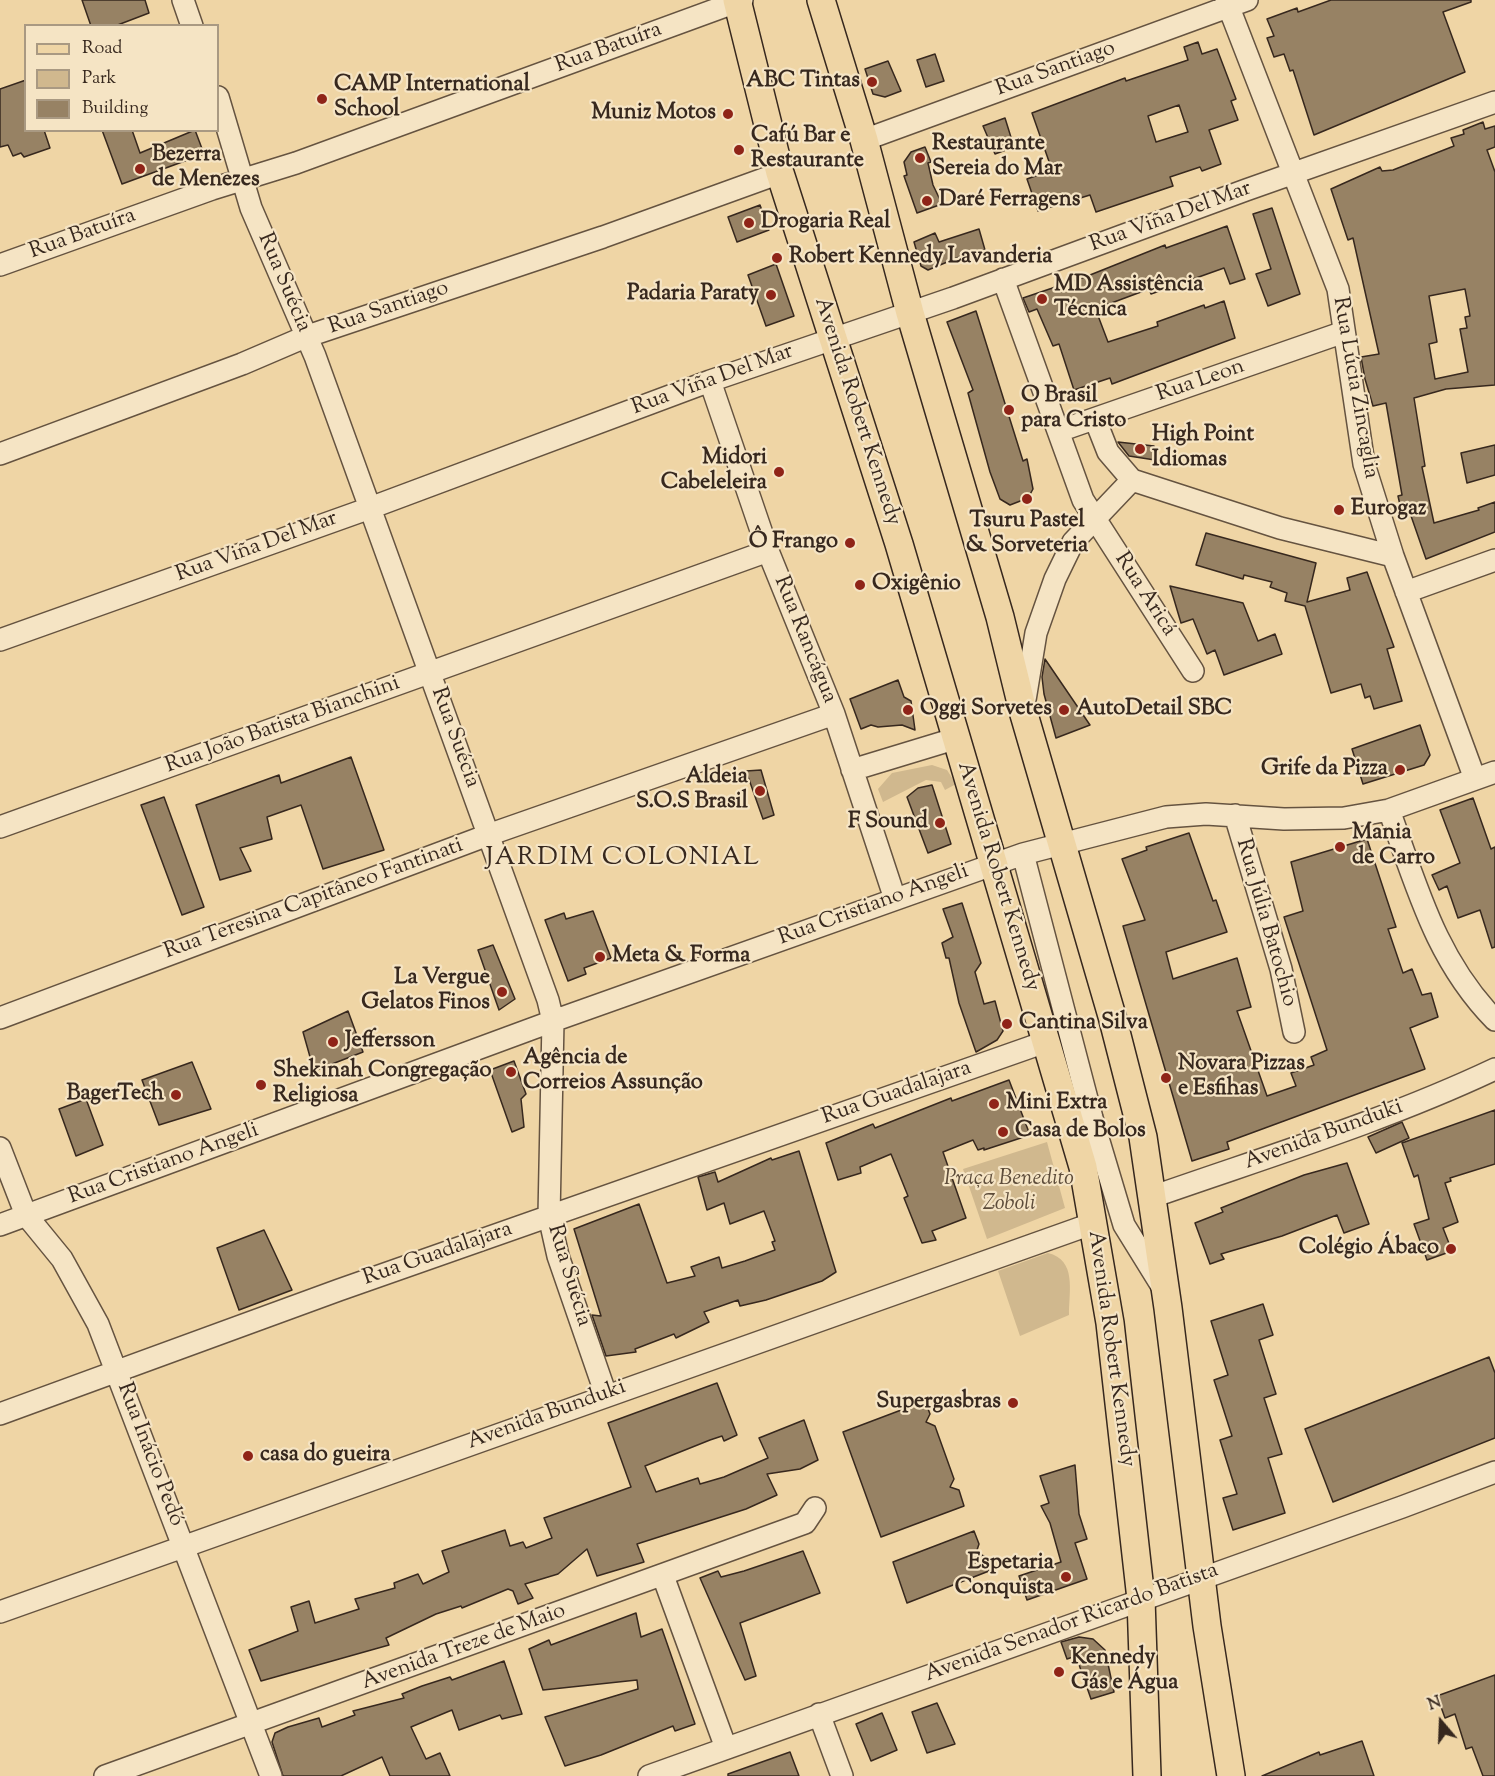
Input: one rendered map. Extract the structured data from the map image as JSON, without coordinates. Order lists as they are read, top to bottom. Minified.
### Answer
{"streets":{"main road":["Avenida Robert Kennedy"],"street":["Rua Batuíra","Rua Santiago","Rua Viña Del Mar","Rua Suécia","Rua Leon","Rua Lúcia Zincaglia","Rua Aricá","Rua Rancágua","Rua João Batista Bianchini","Rua Teresina Capitâneo Fantinati","Rua Cristiano Angeli","Rua Júlia Batochio","Rua Guadalajara","Avenida Bunduki","Rua Inácio Pedó","Avenida Senador Ricardo Batista","Avenida Treze de Maio"]},"crossings":[["Rua Batuíra","Rua Suécia"],["Rua Batuíra","Avenida Robert Kennedy"],["Rua Santiago","Rua Suécia"],["Rua Santiago","Rua Lúcia Zincaglia"],["Rua Santiago","Avenida Robert Kennedy"],["Rua Viña Del Mar","Rua Suécia"],["Rua Viña Del Mar","Rua Lúcia Zincaglia"],["Rua Viña Del Mar","Avenida Robert Kennedy"],["Rua Viña Del Mar","Rua Aricá"],["Rua Viña Del Mar","Rua Rancágua"],["Rua Suécia","Rua João Batista Bianchini"],["Rua Suécia","Rua Teresina Capitâneo Fantinati"],["Rua Suécia","Rua Cristiano Angeli"],["Rua Suécia","Rua Guadalajara"],["Rua Suécia","Avenida Bunduki"],["Rua Leon","Rua Lúcia Zincaglia"],["Rua Leon","Rua Aricá"],["Rua Lúcia Zincaglia","Rua Cristiano Angeli"],["Avenida Robert Kennedy","Rua Cristiano Angeli"],["Avenida Robert Kennedy","Rua Guadalajara"],["Avenida Robert Kennedy","Avenida Bunduki"],["Avenida Robert Kennedy","Avenida Senador Ricardo Batista"],["Rua Rancágua","Rua João Batista Bianchini"],["Rua Rancágua","Rua Teresina Capitâneo Fantinati"],["Rua Rancágua","Rua Cristiano Angeli"],["Rua Cristiano Angeli","Rua Júlia Batochio"],["Rua Cristiano Angeli","Rua Inácio Pedó"],["Rua Guadalajara","Rua Inácio Pedó"],["Avenida Bunduki","Rua Inácio Pedó"],["Rua Inácio Pedó","Avenida Treze de Maio"]],"districts":["JARDIM COLONIAL"],"parks":["Praça Benedito Zoboli"],"places":["ABC Tintas","CAMP International School","Muniz Motos","Cafú Bar e Restaurante","Restaurante Sereia do Mar","Bezerra de Menezes","Daré Ferragens","Drogaria Real","Robert Kennedy Lavanderia","Padaria Paraty","MD Assistência Técnica","O Brasil para Cristo","High Point Idiomas","Midori Cabeleleira","Tsuru Pastel & Sorveteria","Eurogaz","Ô Frango","Oxigênio","Oggi Sorvetes","AutoDetail SBC","Grife da Pizza","Aldeia S.O.S Brasil","F Sound","Mania de Carro","Meta & Forma","La Vergue Gelatos Finos","Cantina Silva","Jeffersson","Agência de Correios Assunção","Novara Pizzas e Esfihas","Shekinah Congregação Religiosa","BagerTech","Mini Extra","Casa de Bolos","Colégio Ábaco","Supergasbras","casa do gueira","Espetaria Conquista","Kennedy Gás e Água"],"legend":["Road","Park","Building"],"north":"top"}
